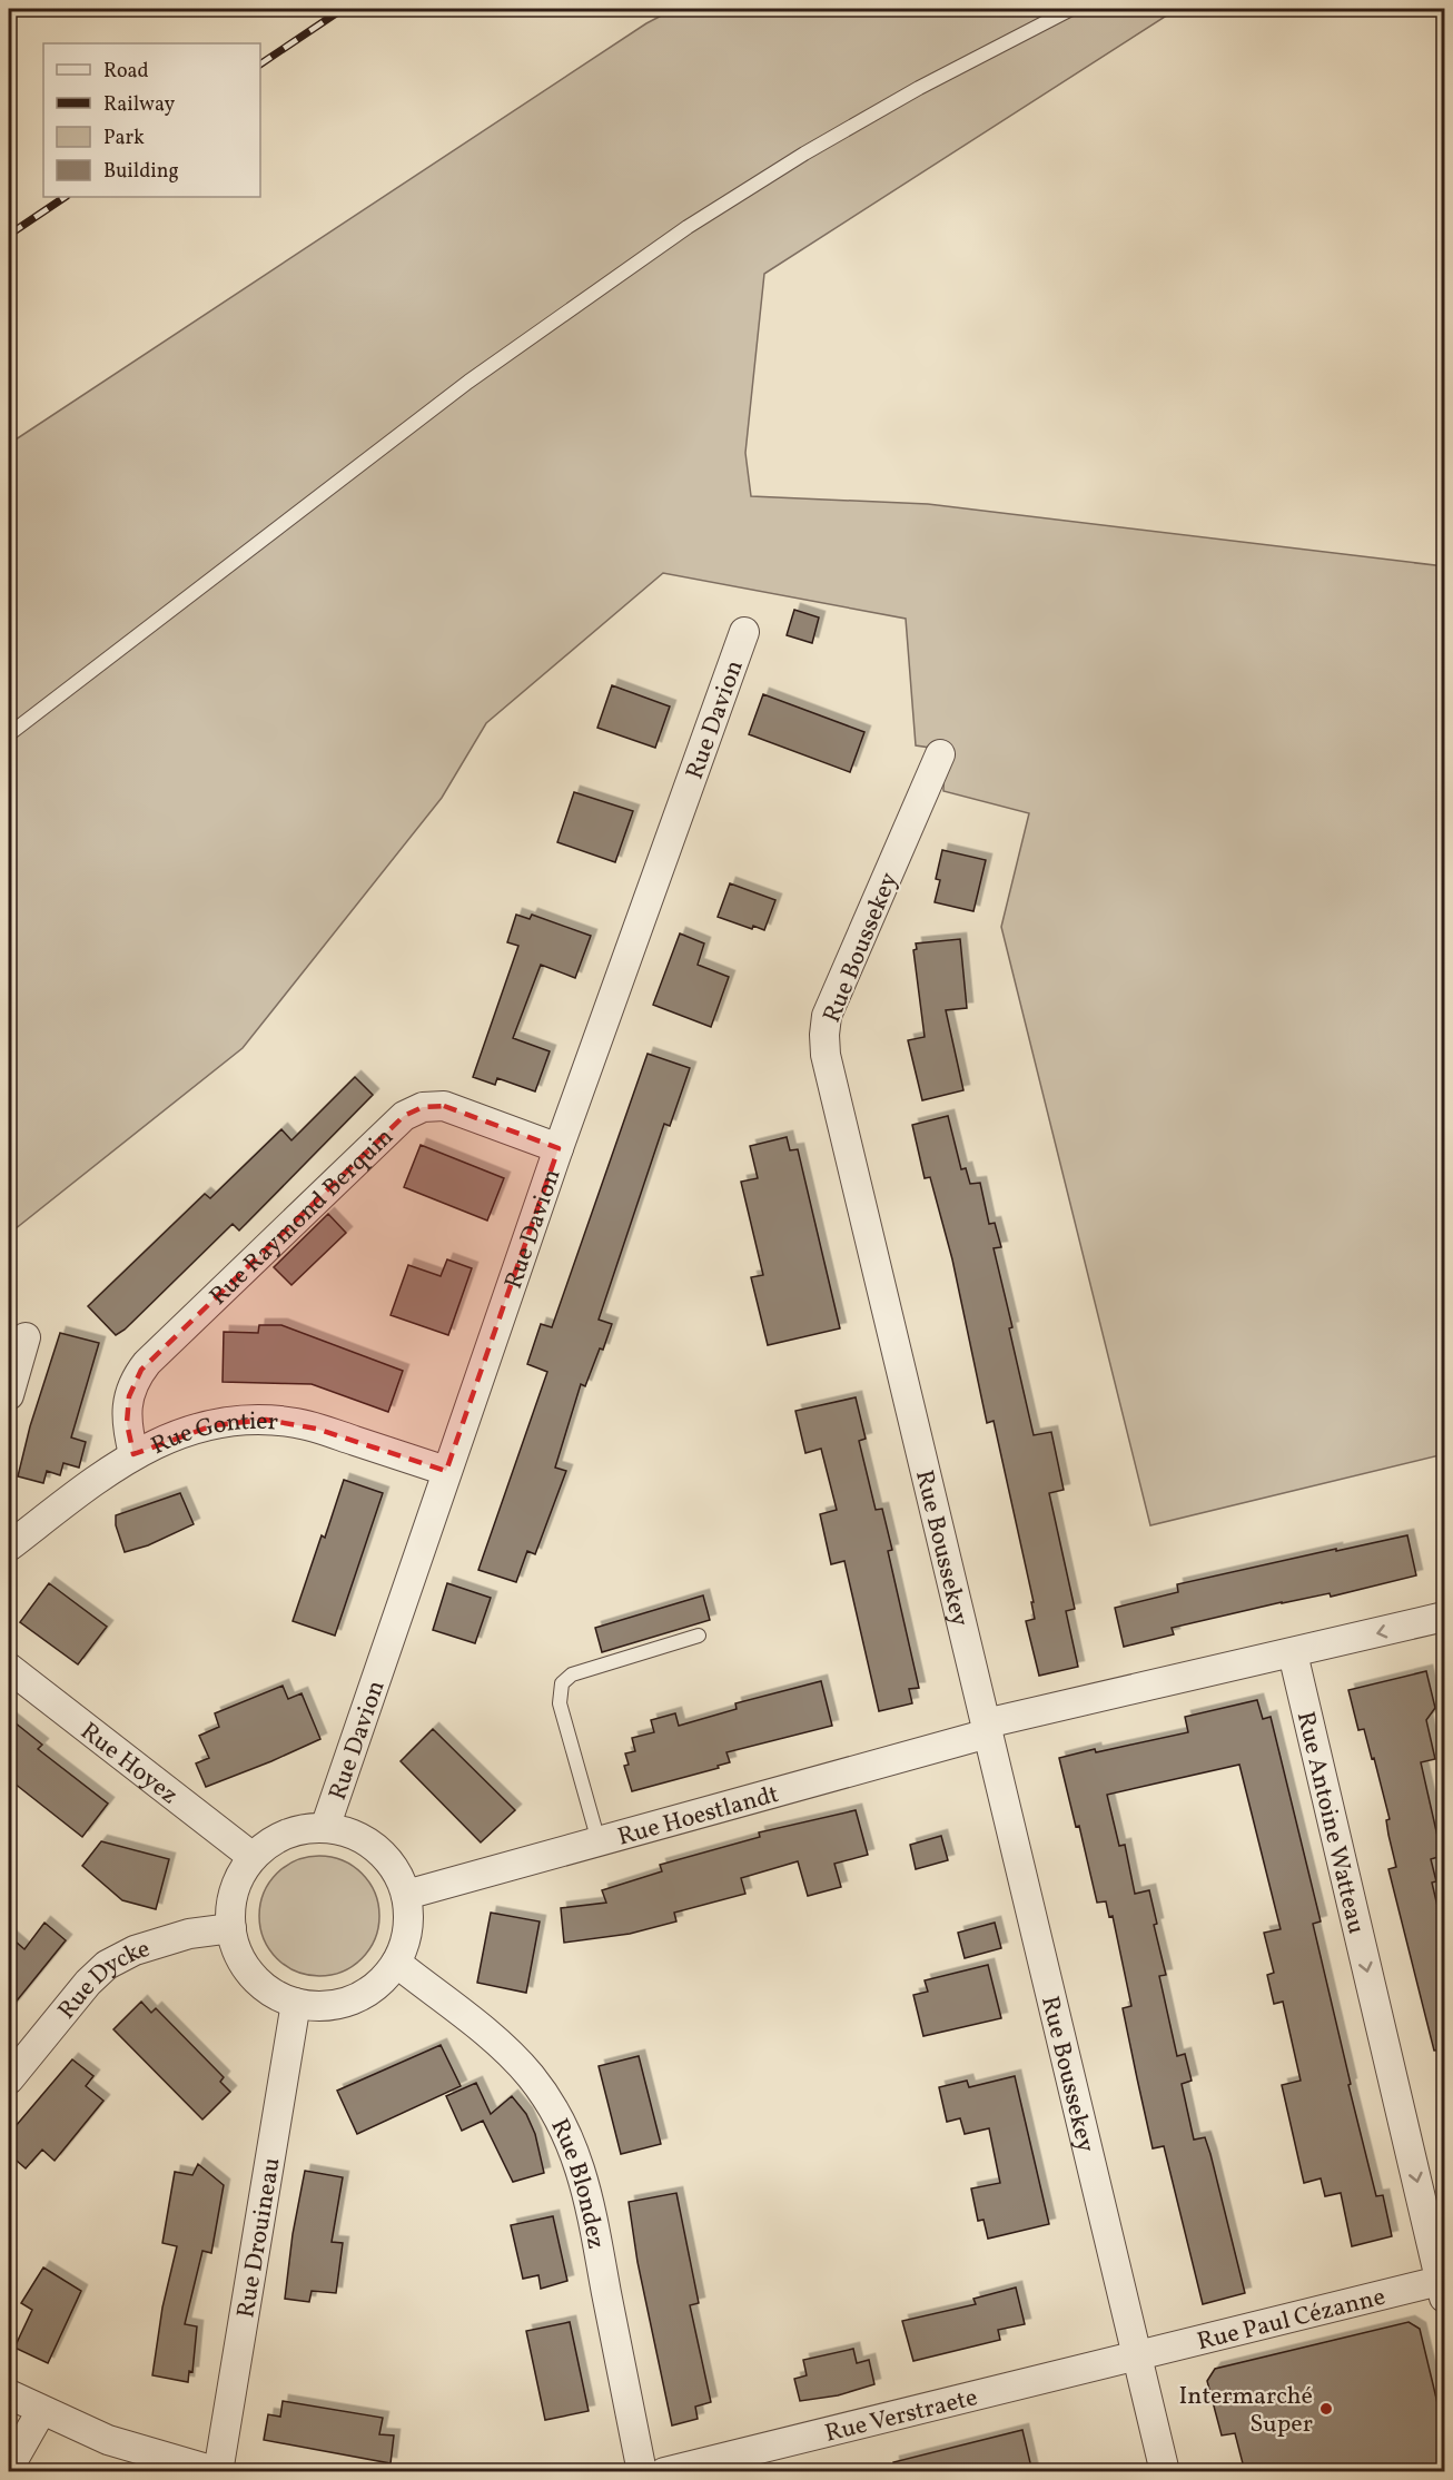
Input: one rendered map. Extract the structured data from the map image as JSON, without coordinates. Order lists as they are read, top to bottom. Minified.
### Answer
{"streets":{"street":["Rue Davion","Rue Boussekey","Rue Raymond Berquin","Rue Gontier","Rue Hoyez","Rue Hoestlandt","Rue Antoine Watteau","Rue Dycke","Rue Blondez","Rue Drouineau","Rue Paul Cézanne","Rue Verstraete"]},"crossings":[["Rue Davion","Rue Raymond Berquin"],["Rue Davion","Rue Gontier"],["Rue Davion","Rue Hoyez"],["Rue Davion","Rue Hoestlandt"],["Rue Davion","Rue Dycke"],["Rue Davion","Rue Blondez"],["Rue Davion","Rue Drouineau"],["Rue Boussekey","Rue Hoestlandt"],["Rue Boussekey","Rue Paul Cézanne"],["Rue Boussekey","Rue Verstraete"],["Rue Raymond Berquin","Rue Gontier"],["Rue Hoyez","Rue Hoestlandt"],["Rue Hoyez","Rue Dycke"],["Rue Hoyez","Rue Blondez"],["Rue Hoyez","Rue Drouineau"],["Rue Hoestlandt","Rue Dycke"],["Rue Hoestlandt","Rue Blondez"],["Rue Hoestlandt","Rue Drouineau"],["Rue Antoine Watteau","Rue Paul Cézanne"],["Rue Dycke","Rue Blondez"],["Rue Dycke","Rue Drouineau"],["Rue Blondez","Rue Drouineau"],["Rue Paul Cézanne","Rue Verstraete"]],"one_way":["Rue Antoine Watteau"],"places":["Intermarché Super"],"legend":["Road","Railway","Park","Building"]}
